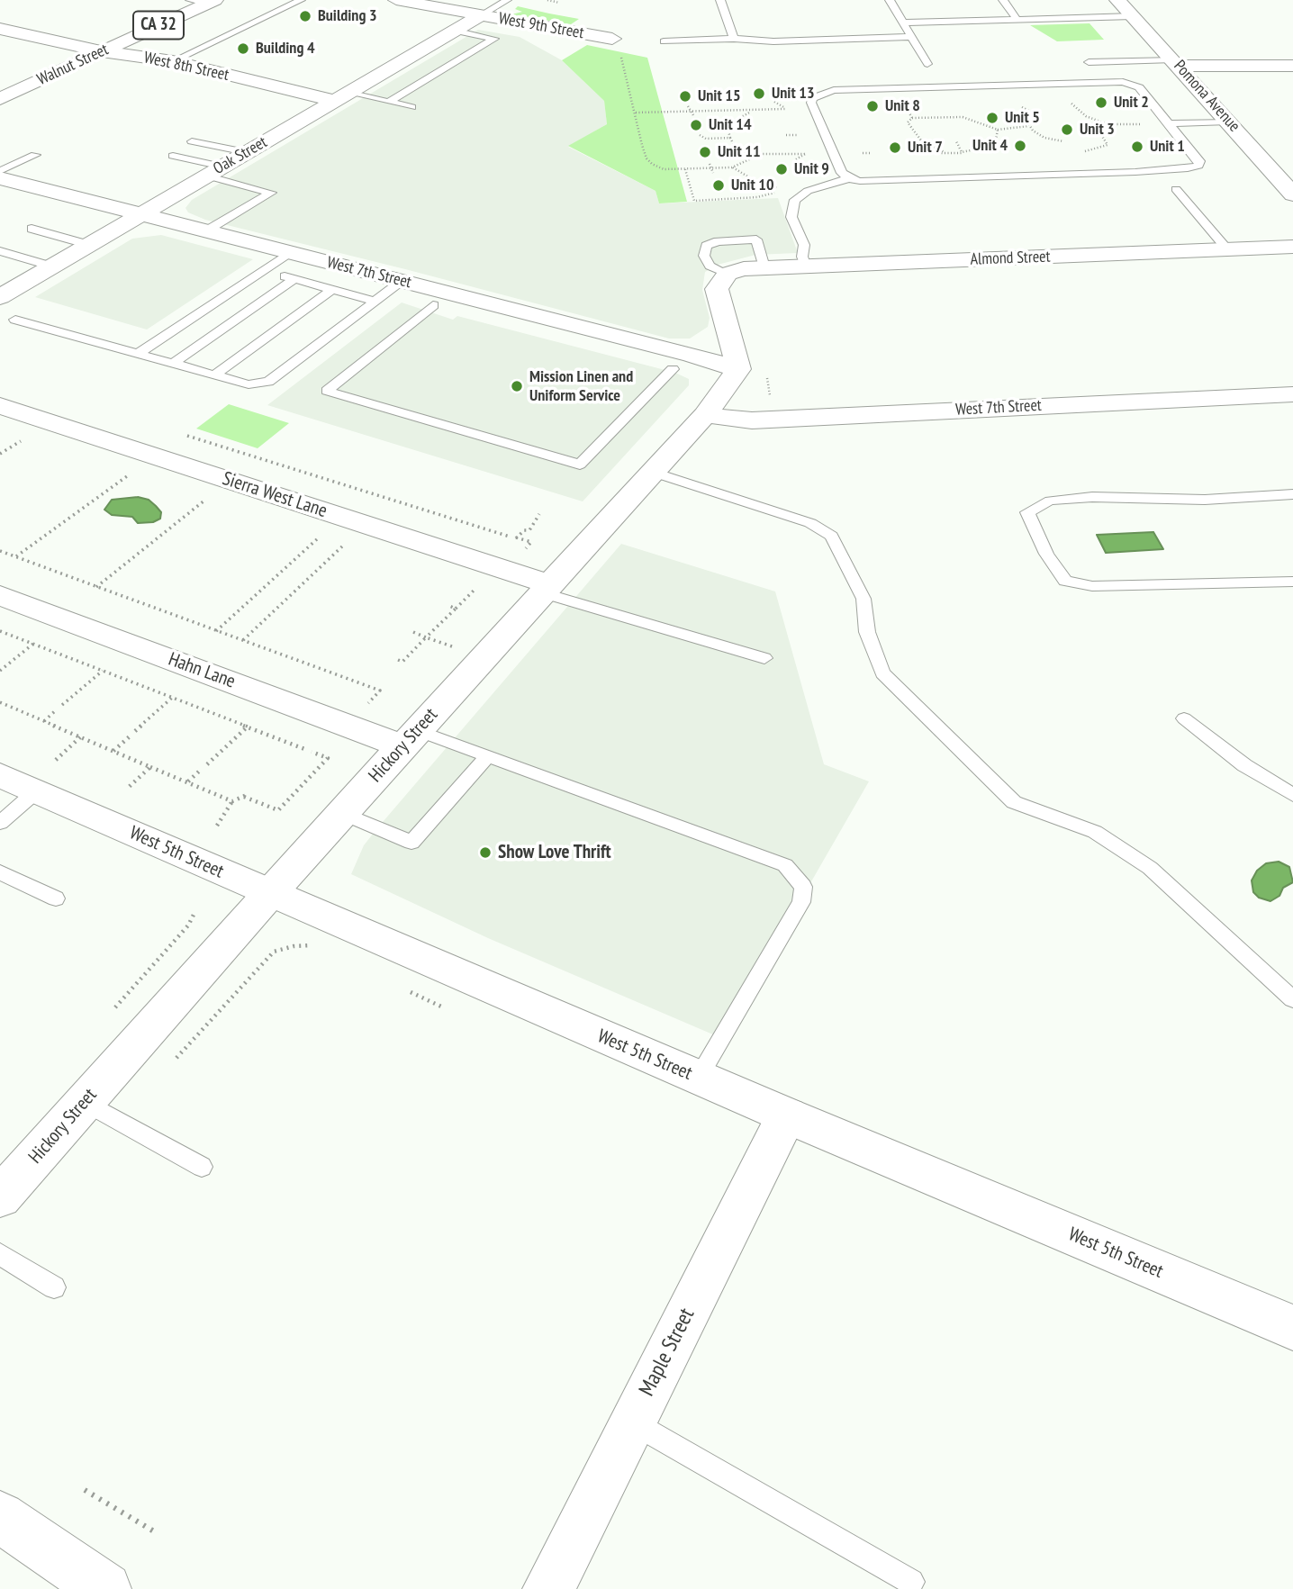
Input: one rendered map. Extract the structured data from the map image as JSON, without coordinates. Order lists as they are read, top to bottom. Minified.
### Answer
{"streets":{"street":["CA 32","West 9th Street","Walnut Street","West 8th Street","Pomona Avenue","Oak Street","Almond Street","West 7th Street","Sierra West Lane","Hahn Lane","Hickory Street","West 5th Street","Maple Street"]},"crossings":[["West 9th Street","Oak Street"],["Walnut Street","West 8th Street"],["West 8th Street","Oak Street"],["Oak Street","West 7th Street"],["West 7th Street","Hickory Street"],["Sierra West Lane","Hickory Street"],["Hahn Lane","Hickory Street"],["Hickory Street","West 5th Street"],["West 5th Street","Maple Street"]],"places":["Building 3","Building 4","Unit 13","Unit 15","Unit 2","Unit 8","Unit 5","Unit 14","Unit 3","Unit 4","Unit 1","Unit 7","Unit 11","Unit 9","Unit 10","Mission Linen and Uniform Service","Show Love Thrift"]}
